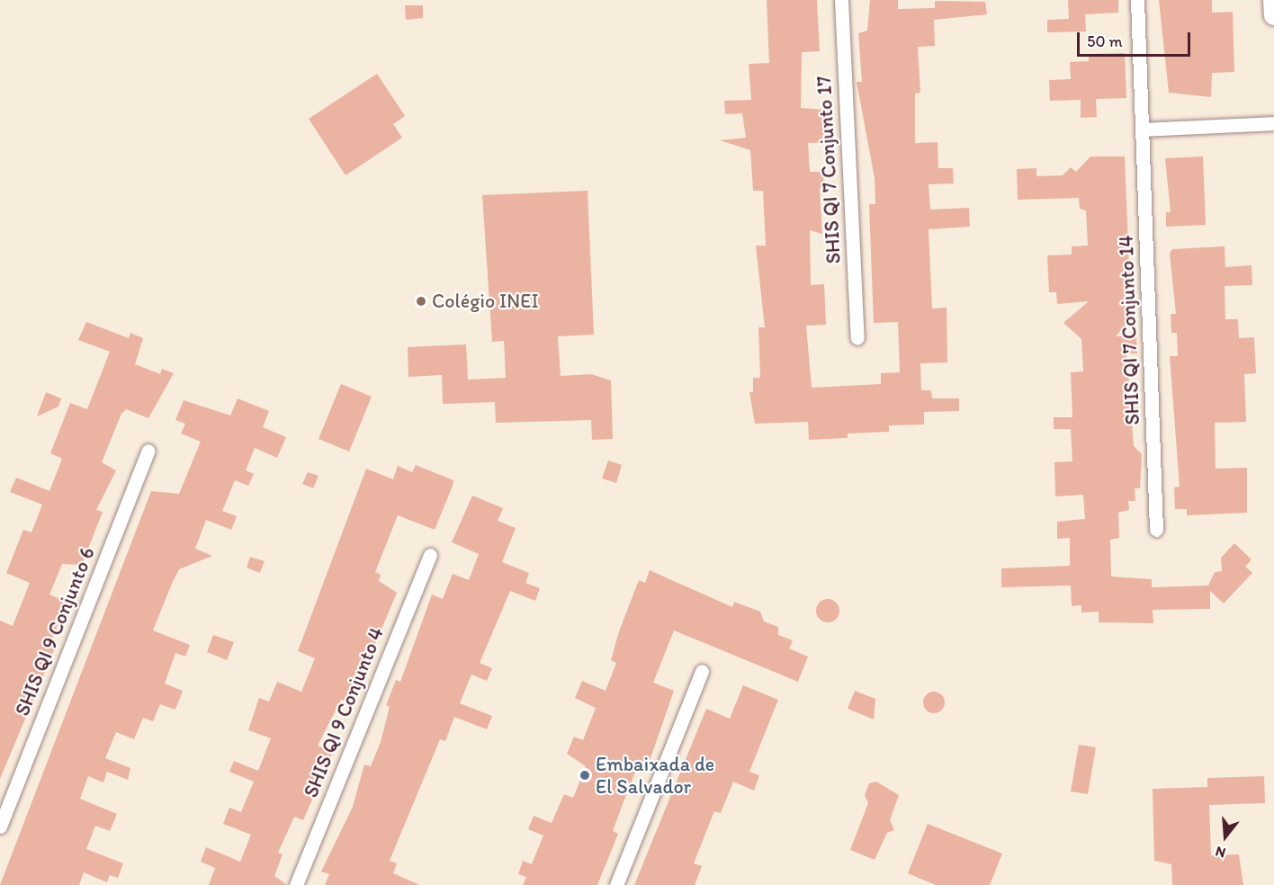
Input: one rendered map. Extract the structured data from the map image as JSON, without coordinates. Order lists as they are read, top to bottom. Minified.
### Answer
{"streets":{"street":["SHIS QI 7 Conjunto 17","SHIS QI 7 Conjunto 14","SHIS QI 9 Conjunto 6","SHIS QI 9 Conjunto 4"]},"places":["Colégio INEI","Embaixada de El Salvador"],"scale_bar":"50 m","north":"bottom"}
